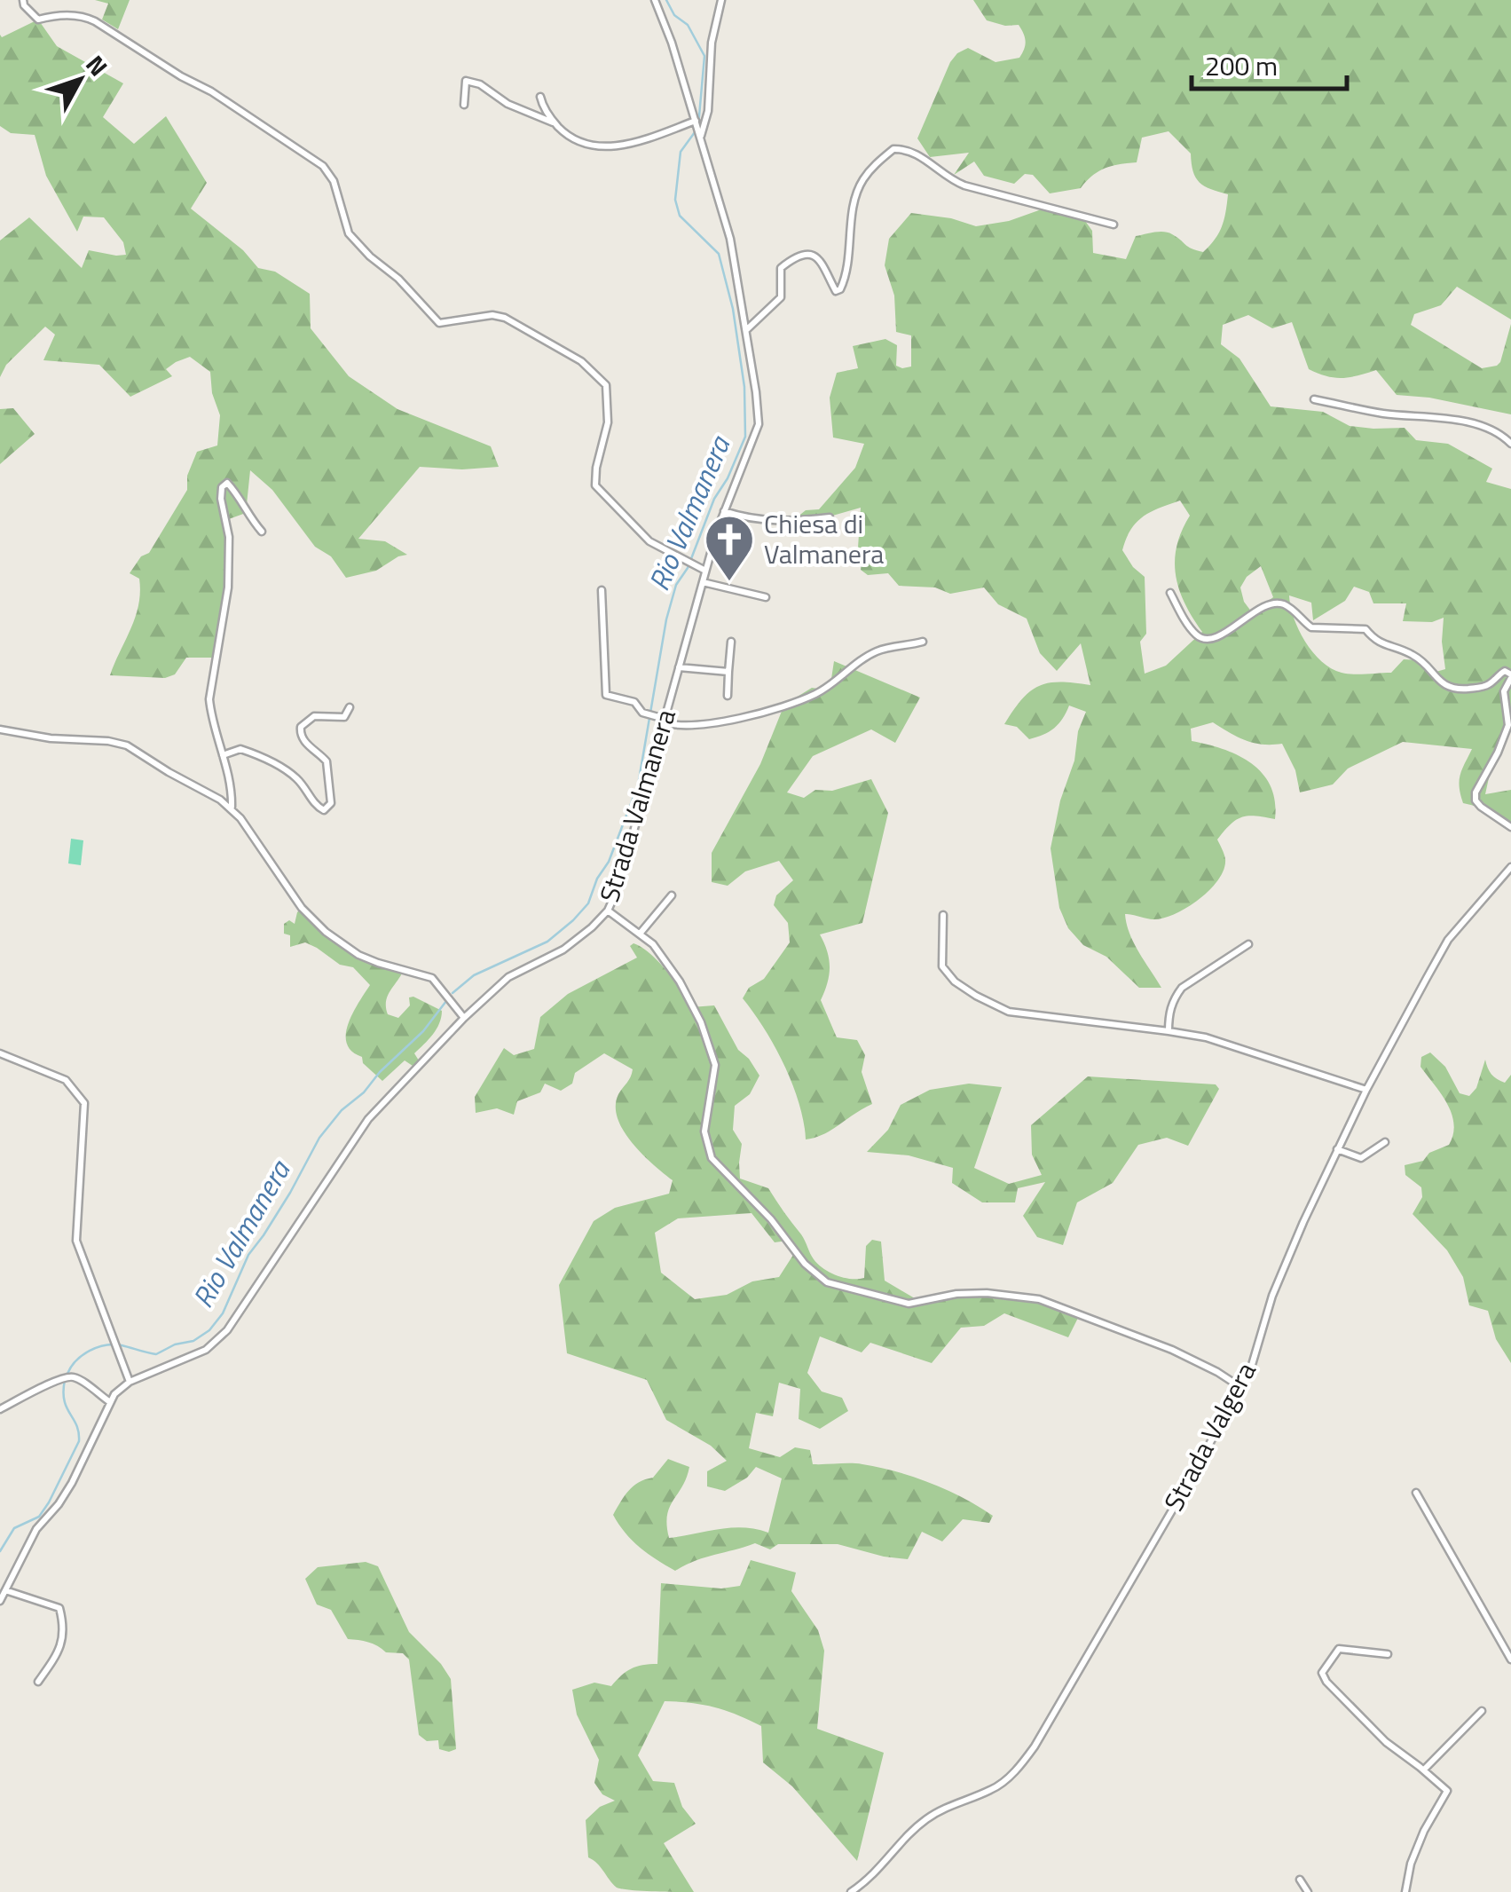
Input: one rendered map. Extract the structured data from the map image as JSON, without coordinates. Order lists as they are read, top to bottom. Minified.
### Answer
{"streets":{"street":["Strada Valmanera","Strada Valgera"]},"water":["Rio Valmanera"],"places":{"church":["Chiesa di Valmanera"]},"scale_bar":"200 m","north":"top right"}
